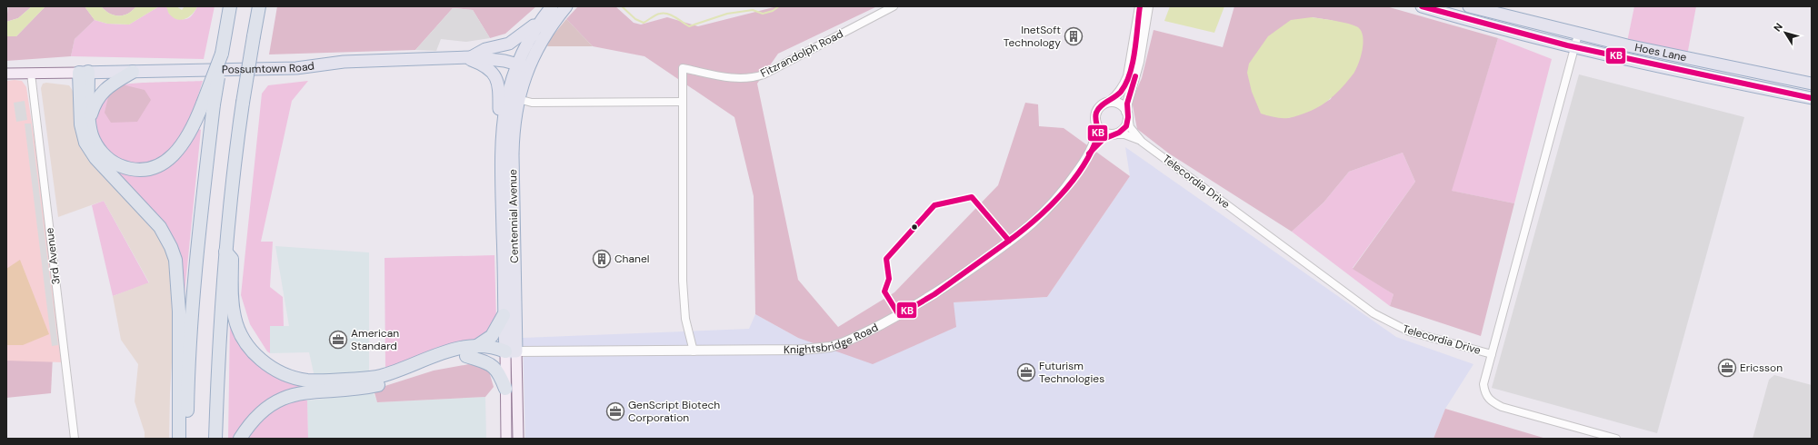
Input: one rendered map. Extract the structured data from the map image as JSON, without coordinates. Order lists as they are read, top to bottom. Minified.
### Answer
{"streets":{"highway":["Hoes Lane","Possumtown Road","Centennial Avenue"],"street":["Fitzrandolph Road","Telecordia Drive","3rd Avenue","Knightsbridge Road"]},"crossings":[["Hoes Lane","Telecordia Drive"],["Possumtown Road","Centennial Avenue"],["Possumtown Road","3rd Avenue"],["Telecordia Drive","Knightsbridge Road"],["Centennial Avenue","Knightsbridge Road"]],"places":{"building":["InetSoft Technology","Chanel"],"office":["American Standard","Ericsson","Futurism Technologies","GenScript Biotech Corporation"]},"lines":["transit line KB"],"north":"top left"}
